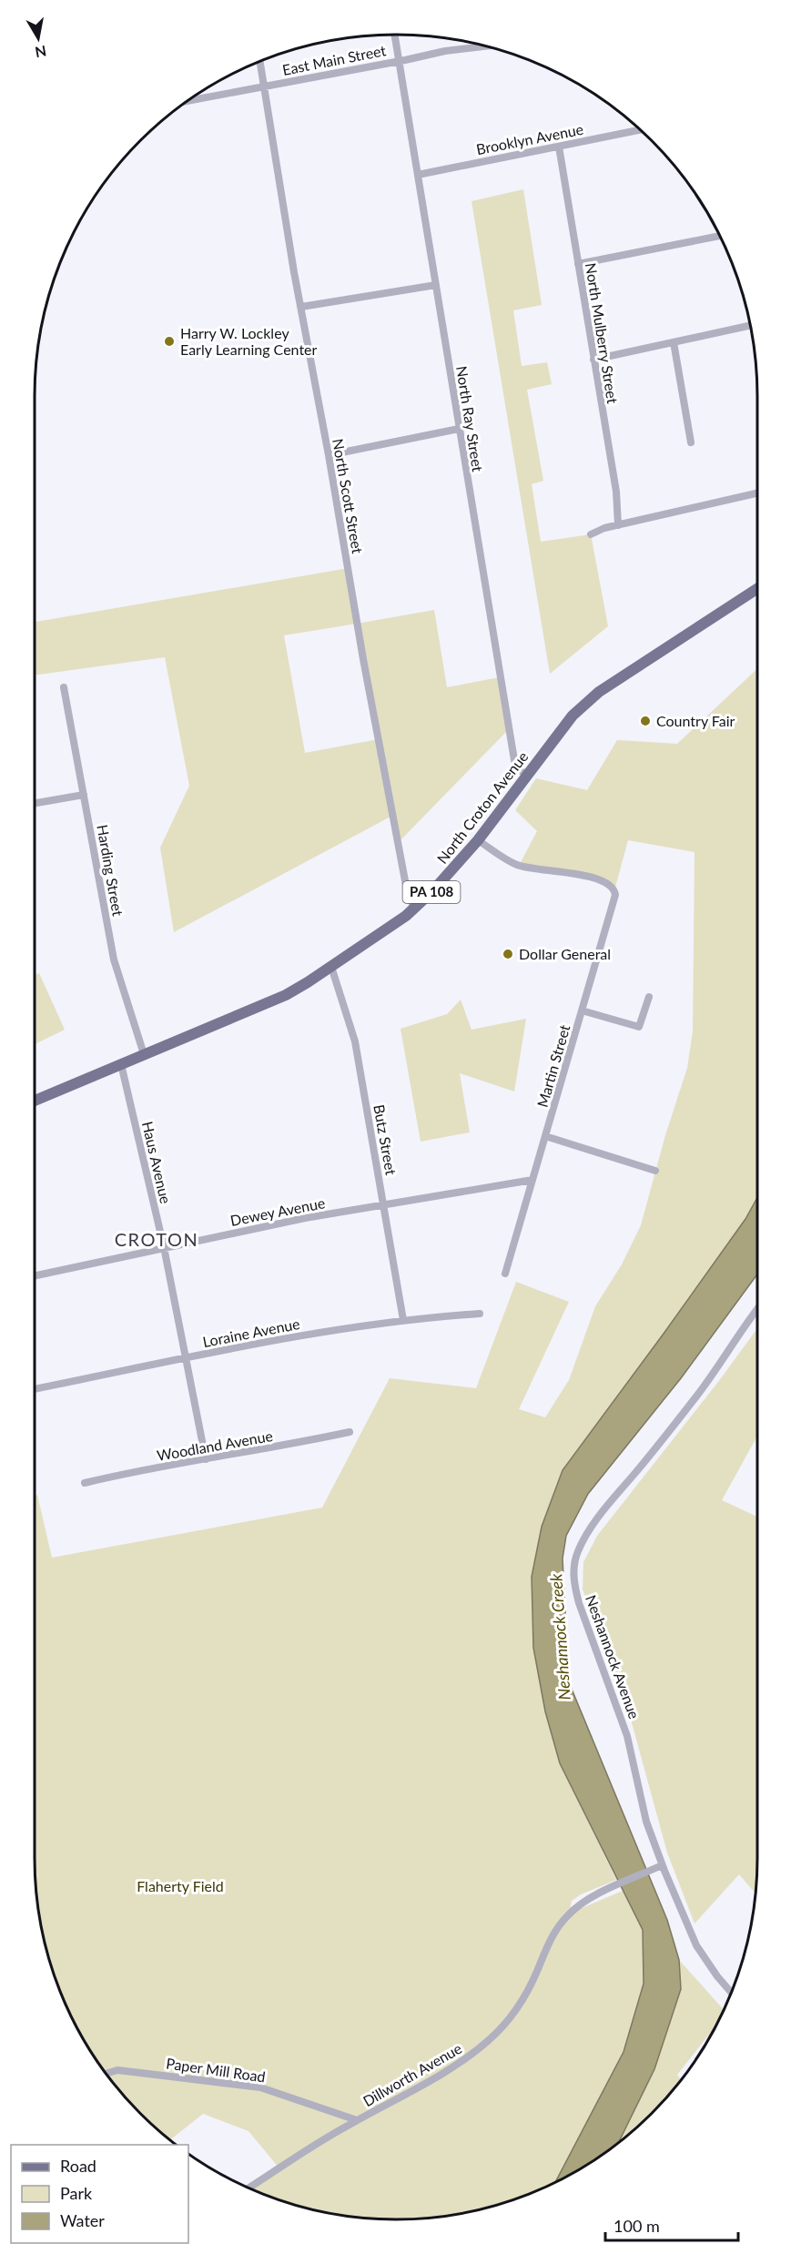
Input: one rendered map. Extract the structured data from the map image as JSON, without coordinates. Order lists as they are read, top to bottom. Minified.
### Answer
{"streets":{"main road":["North Croton Avenue","PA 108"],"street":["East Main Street","Brooklyn Avenue","North Mulberry Street","North Ray Street","North Scott Street","Harding Street","Martin Street","Butz Street","Haus Avenue","Dewey Avenue","Loraine Avenue","Woodland Avenue","Neshannock Avenue","Paper Mill Road","Dillworth Avenue"]},"crossings":[["East Main Street","North Ray Street"],["East Main Street","North Scott Street"],["Brooklyn Avenue","North Mulberry Street"],["Brooklyn Avenue","North Ray Street"],["North Ray Street","North Croton Avenue"],["North Scott Street","North Croton Avenue"],["North Croton Avenue","Harding Street"],["North Croton Avenue","Martin Street"],["North Croton Avenue","Butz Street"],["North Croton Avenue","Haus Avenue"],["Martin Street","Dewey Avenue"],["Butz Street","Dewey Avenue"],["Butz Street","Loraine Avenue"],["Haus Avenue","Dewey Avenue"],["Haus Avenue","Loraine Avenue"],["Haus Avenue","Woodland Avenue"],["Neshannock Avenue","Dillworth Avenue"],["Paper Mill Road","Dillworth Avenue"]],"districts":["CROTON"],"water":["Neshannock Creek"],"parks":["Flaherty Field"],"places":["Harry W. Lockley Early Learning Center","Country Fair","Dollar General"],"legend":["Road","Park","Water"],"scale_bar":"100 m","north":"bottom"}
